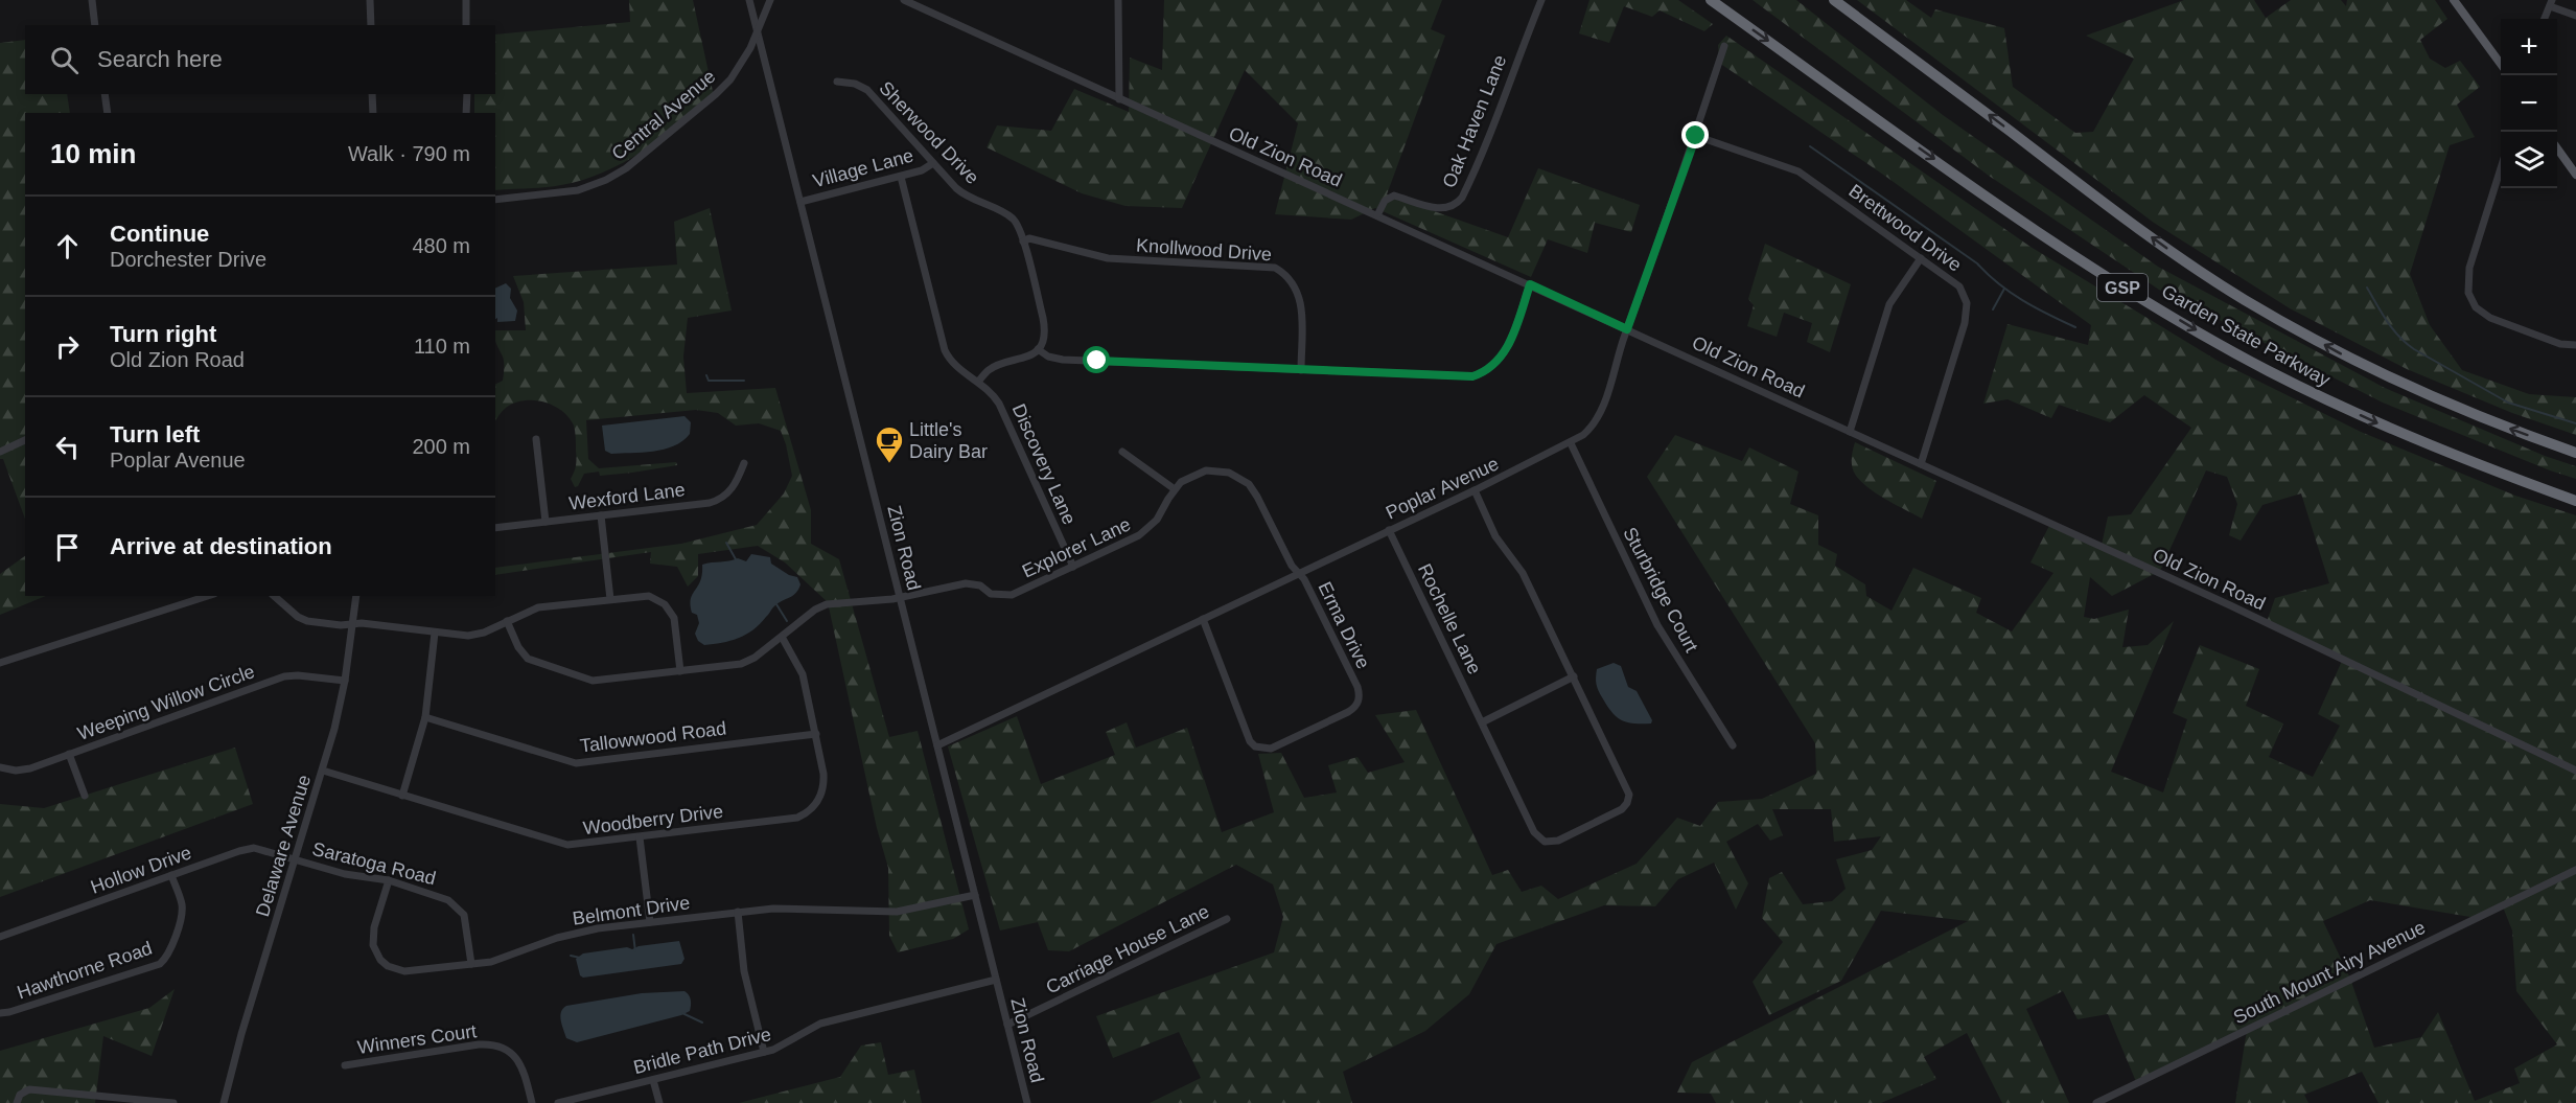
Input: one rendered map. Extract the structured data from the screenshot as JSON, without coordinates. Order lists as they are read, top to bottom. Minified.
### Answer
{"streets":{"highway":["GSP","Garden State Parkway"],"street":["Central Avenue","Oak Haven Lane","Sherwood Drive","Old Zion Road","Village Lane","Brettwood Drive","Knollwood Drive","Discovery Lane","Poplar Avenue","Wexford Lane","Zion Road","Explorer Lane","Sturbridge Court","Rochelle Lane","Erma Drive","Weeping Willow Circle","Tallowwood Road","Woodberry Drive","Delaware Avenue","Saratoga Road","Hollow Drive","Belmont Drive","Carriage House Lane","Hawthorne Road","South Mount Airy Avenue","Winners Court","Bridle Path Drive"]},"crossings":[["Central Avenue","Zion Road"],["Oak Haven Lane","Old Zion Road"],["Sherwood Drive","Village Lane"],["Sherwood Drive","Knollwood Drive"],["Old Zion Road","Brettwood Drive"],["Old Zion Road","Poplar Avenue"],["Village Lane","Discovery Lane"],["Village Lane","Zion Road"],["Brettwood Drive","Poplar Avenue"],["Discovery Lane","Explorer Lane"],["Poplar Avenue","Zion Road"],["Poplar Avenue","Explorer Lane"],["Poplar Avenue","Sturbridge Court"],["Poplar Avenue","Rochelle Lane"],["Poplar Avenue","Erma Drive"],["Zion Road","Explorer Lane"],["Zion Road","Belmont Drive"],["Zion Road","Carriage House Lane"],["Zion Road","Bridle Path Drive"],["Explorer Lane","Erma Drive"],["Explorer Lane","Woodberry Drive"],["Weeping Willow Circle","Delaware Avenue"],["Tallowwood Road","Woodberry Drive"],["Woodberry Drive","Delaware Avenue"],["Delaware Avenue","Saratoga Road"],["Delaware Avenue","Hollow Drive"],["Saratoga Road","Hollow Drive"],["Saratoga Road","Belmont Drive"],["Hollow Drive","Hawthorne Road"]],"places":{"cafe":["Little's Dairy Bar"]},"page":{"map_buttons":["+","−"],"search":"Search here","heading":["10 min","Walk · 790 m"],"list":[["Continue","Dorchester Drive","480 m"],["Turn right","Old Zion Road","110 m"],["Turn left","Poplar Avenue","200 m"],"Arrive at destination"]}}
